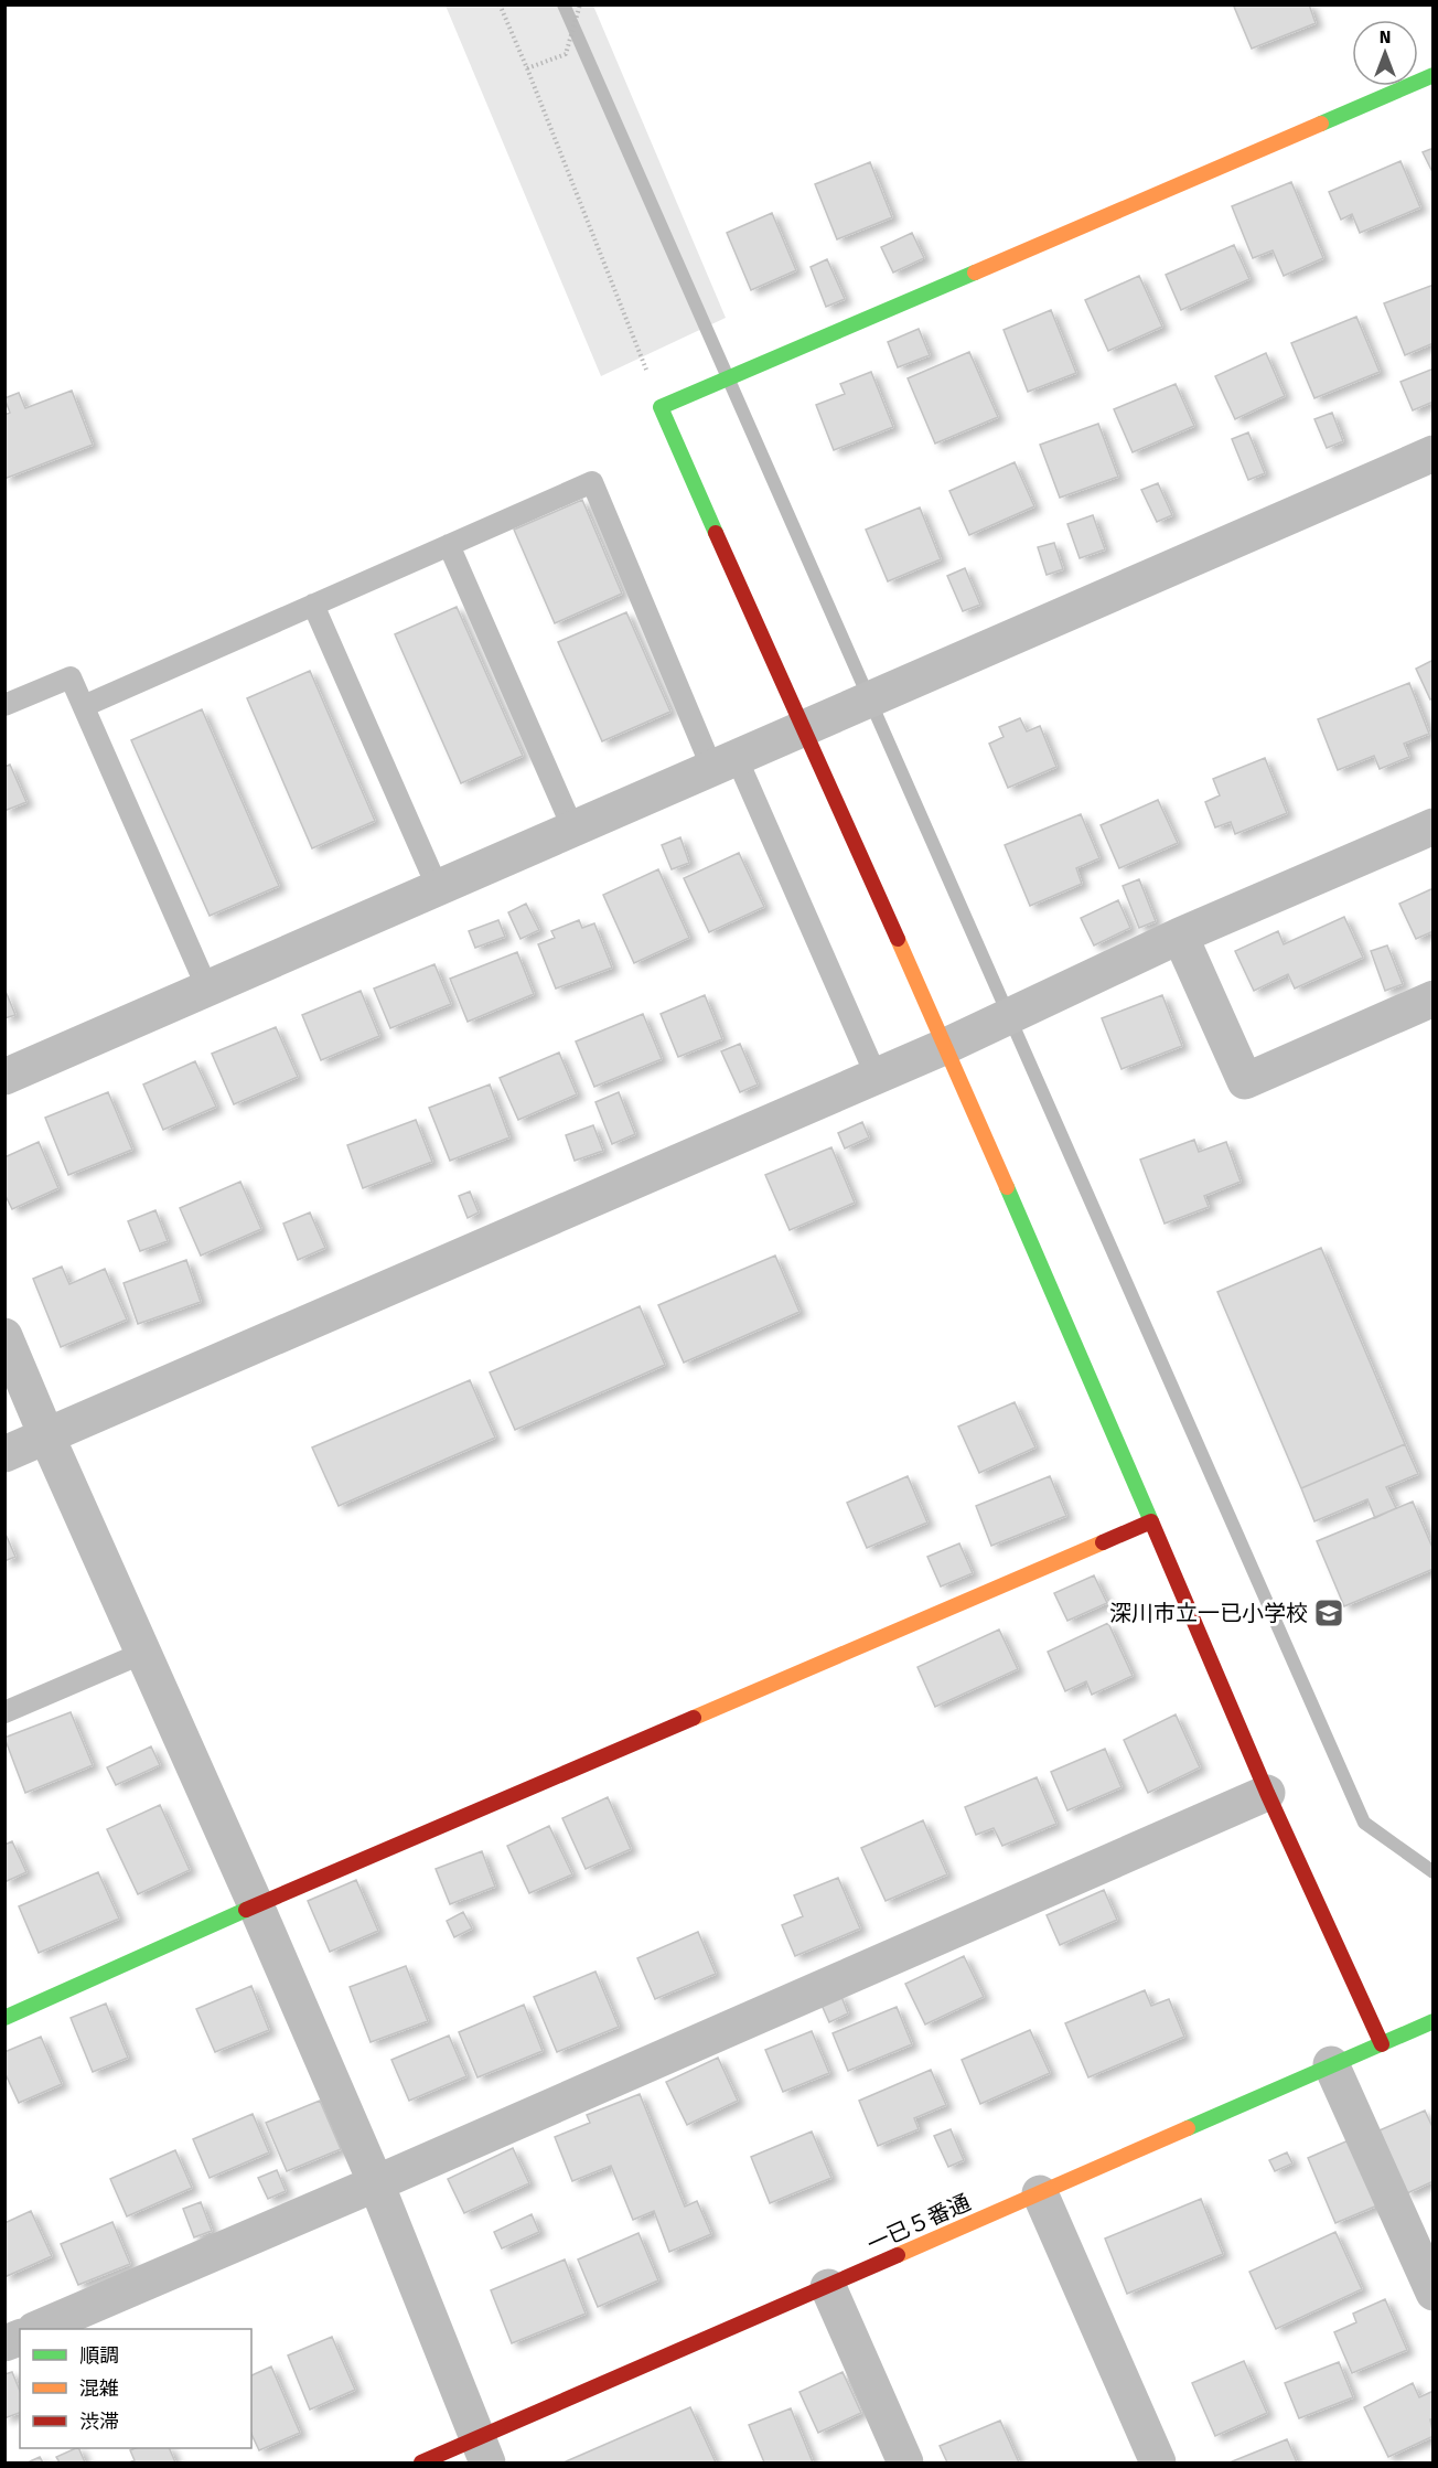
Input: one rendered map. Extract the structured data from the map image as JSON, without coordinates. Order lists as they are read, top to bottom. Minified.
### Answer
{"streets":{"street":["一已５番通"]},"places":{"school or university":["深川市立一已小学校"]},"legend":["順調","混雑","渋滞"],"north":"top"}
